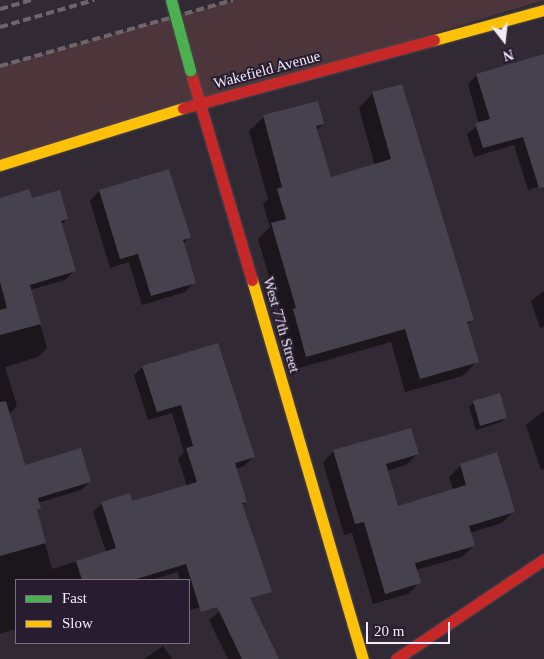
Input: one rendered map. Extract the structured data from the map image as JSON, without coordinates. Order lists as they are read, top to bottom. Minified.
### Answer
{"streets":{"street":["Wakefield Avenue","West 77th Street"]},"crossings":[["Wakefield Avenue","West 77th Street"]],"legend":["Fast","Slow"],"scale_bar":"20 m","north":"bottom"}
